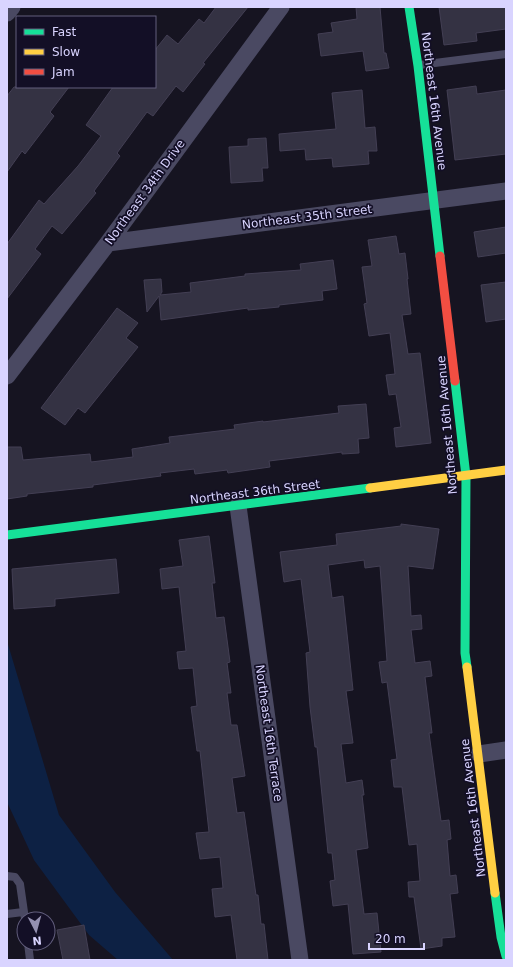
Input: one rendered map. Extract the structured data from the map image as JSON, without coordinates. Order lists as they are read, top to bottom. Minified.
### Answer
{"streets":{"street":["Northeast 16th Avenue","Northeast 34th Drive","Northeast 35th Street","Northeast 36th Street","Northeast 16th Terrace"]},"crossings":[["Northeast 16th Avenue","Northeast 35th Street"],["Northeast 16th Avenue","Northeast 36th Street"],["Northeast 34th Drive","Northeast 35th Street"],["Northeast 36th Street","Northeast 16th Terrace"]],"legend":["Fast","Slow","Jam"],"scale_bar":"20 m","north":"bottom"}
